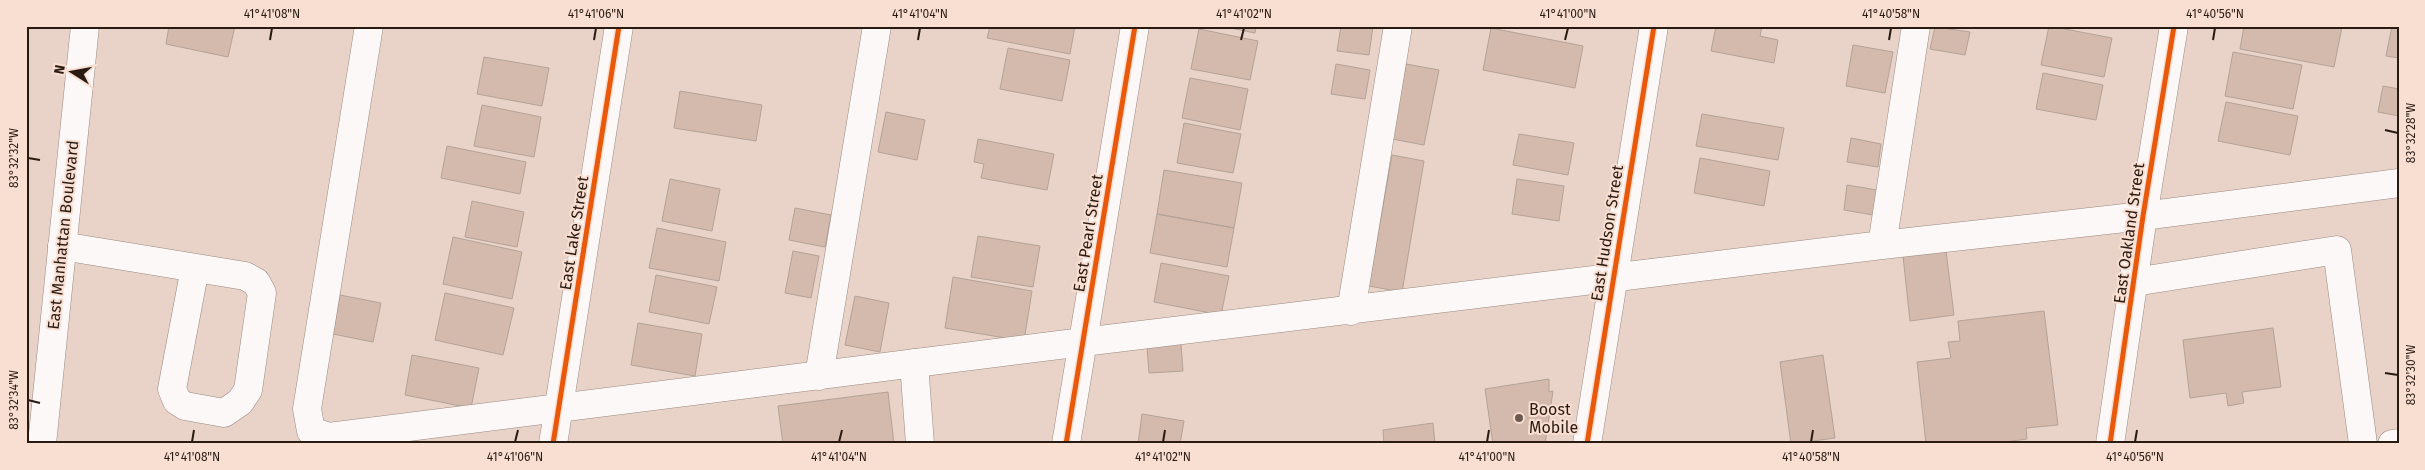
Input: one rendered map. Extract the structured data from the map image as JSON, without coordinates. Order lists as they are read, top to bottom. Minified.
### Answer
{"streets":{"street":["East Lake Street","East Pearl Street","East Hudson Street","East Oakland Street","East Manhattan Boulevard"]},"places":["Boost Mobile"],"north":"left","coordinates":["41°41'08\"N","41°41'06\"N","41°41'04\"N","41°41'02\"N","41°41'00\"N","41°40'58\"N","41°40'56\"N","83°32'28\"W","83°32'32\"W","83°32'30\"W","83°32'34\"W"]}
